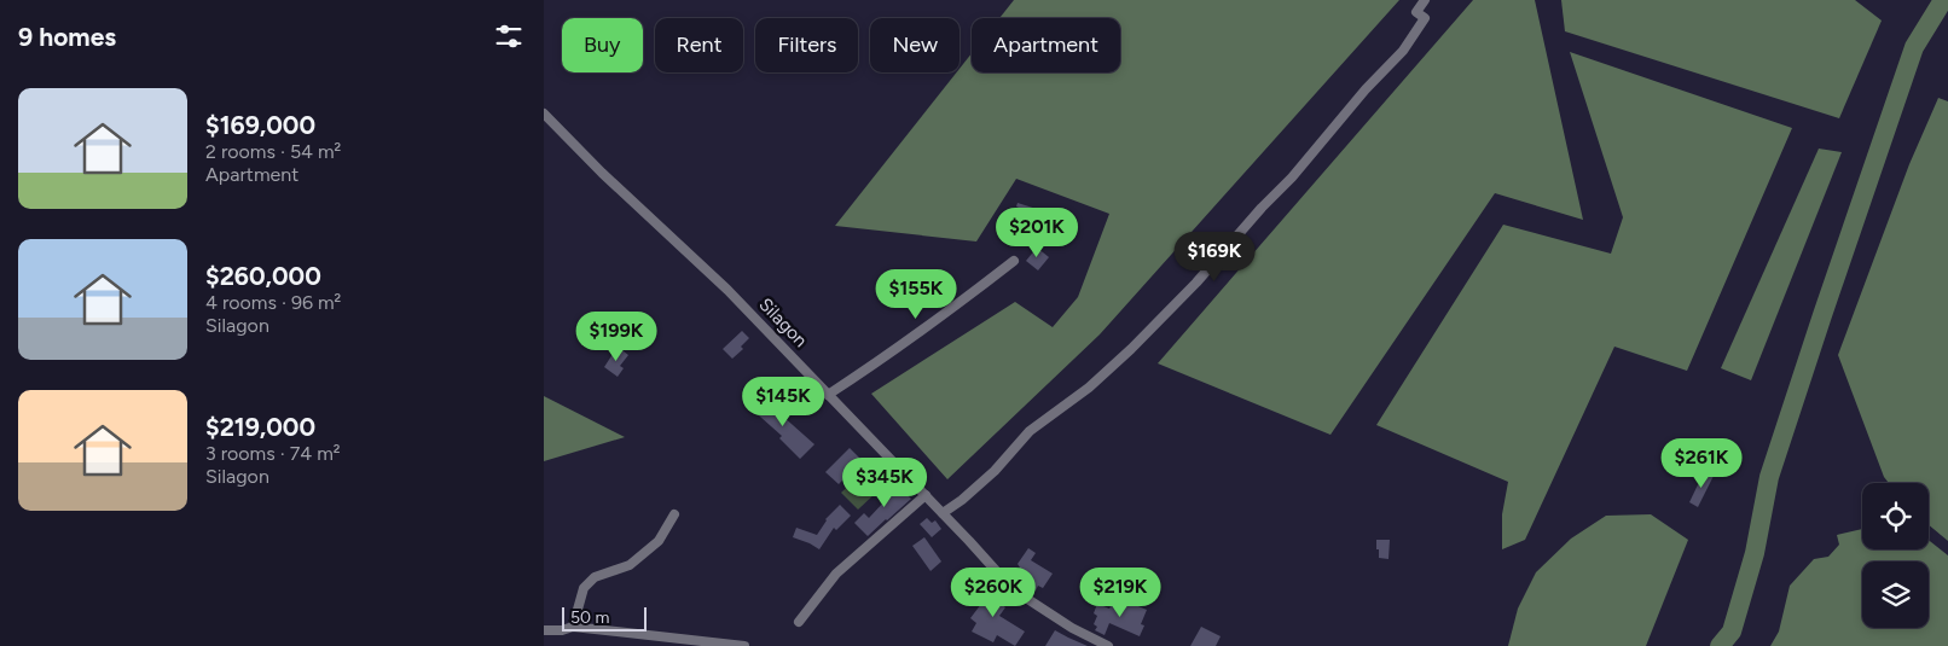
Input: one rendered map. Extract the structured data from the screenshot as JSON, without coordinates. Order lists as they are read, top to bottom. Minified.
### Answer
{"streets":{"street":["Silagon"]},"scale_bar":"50 m","page":{"heading":"9 homes","chip":["Buy","Rent","Filters","New","Apartment"],"list":[{"name":"$169,000","note":"2 rooms · 54 m² · Apartment"},{"name":"$260,000","note":"4 rooms · 96 m² · Silagon"},{"name":"$219,000","note":"3 rooms · 74 m² · Silagon"}],"price":["$201K","$169K","$155K","$199K","$145K","$261K","$345K","$260K","$219K"],"scale":"50 m"}}
